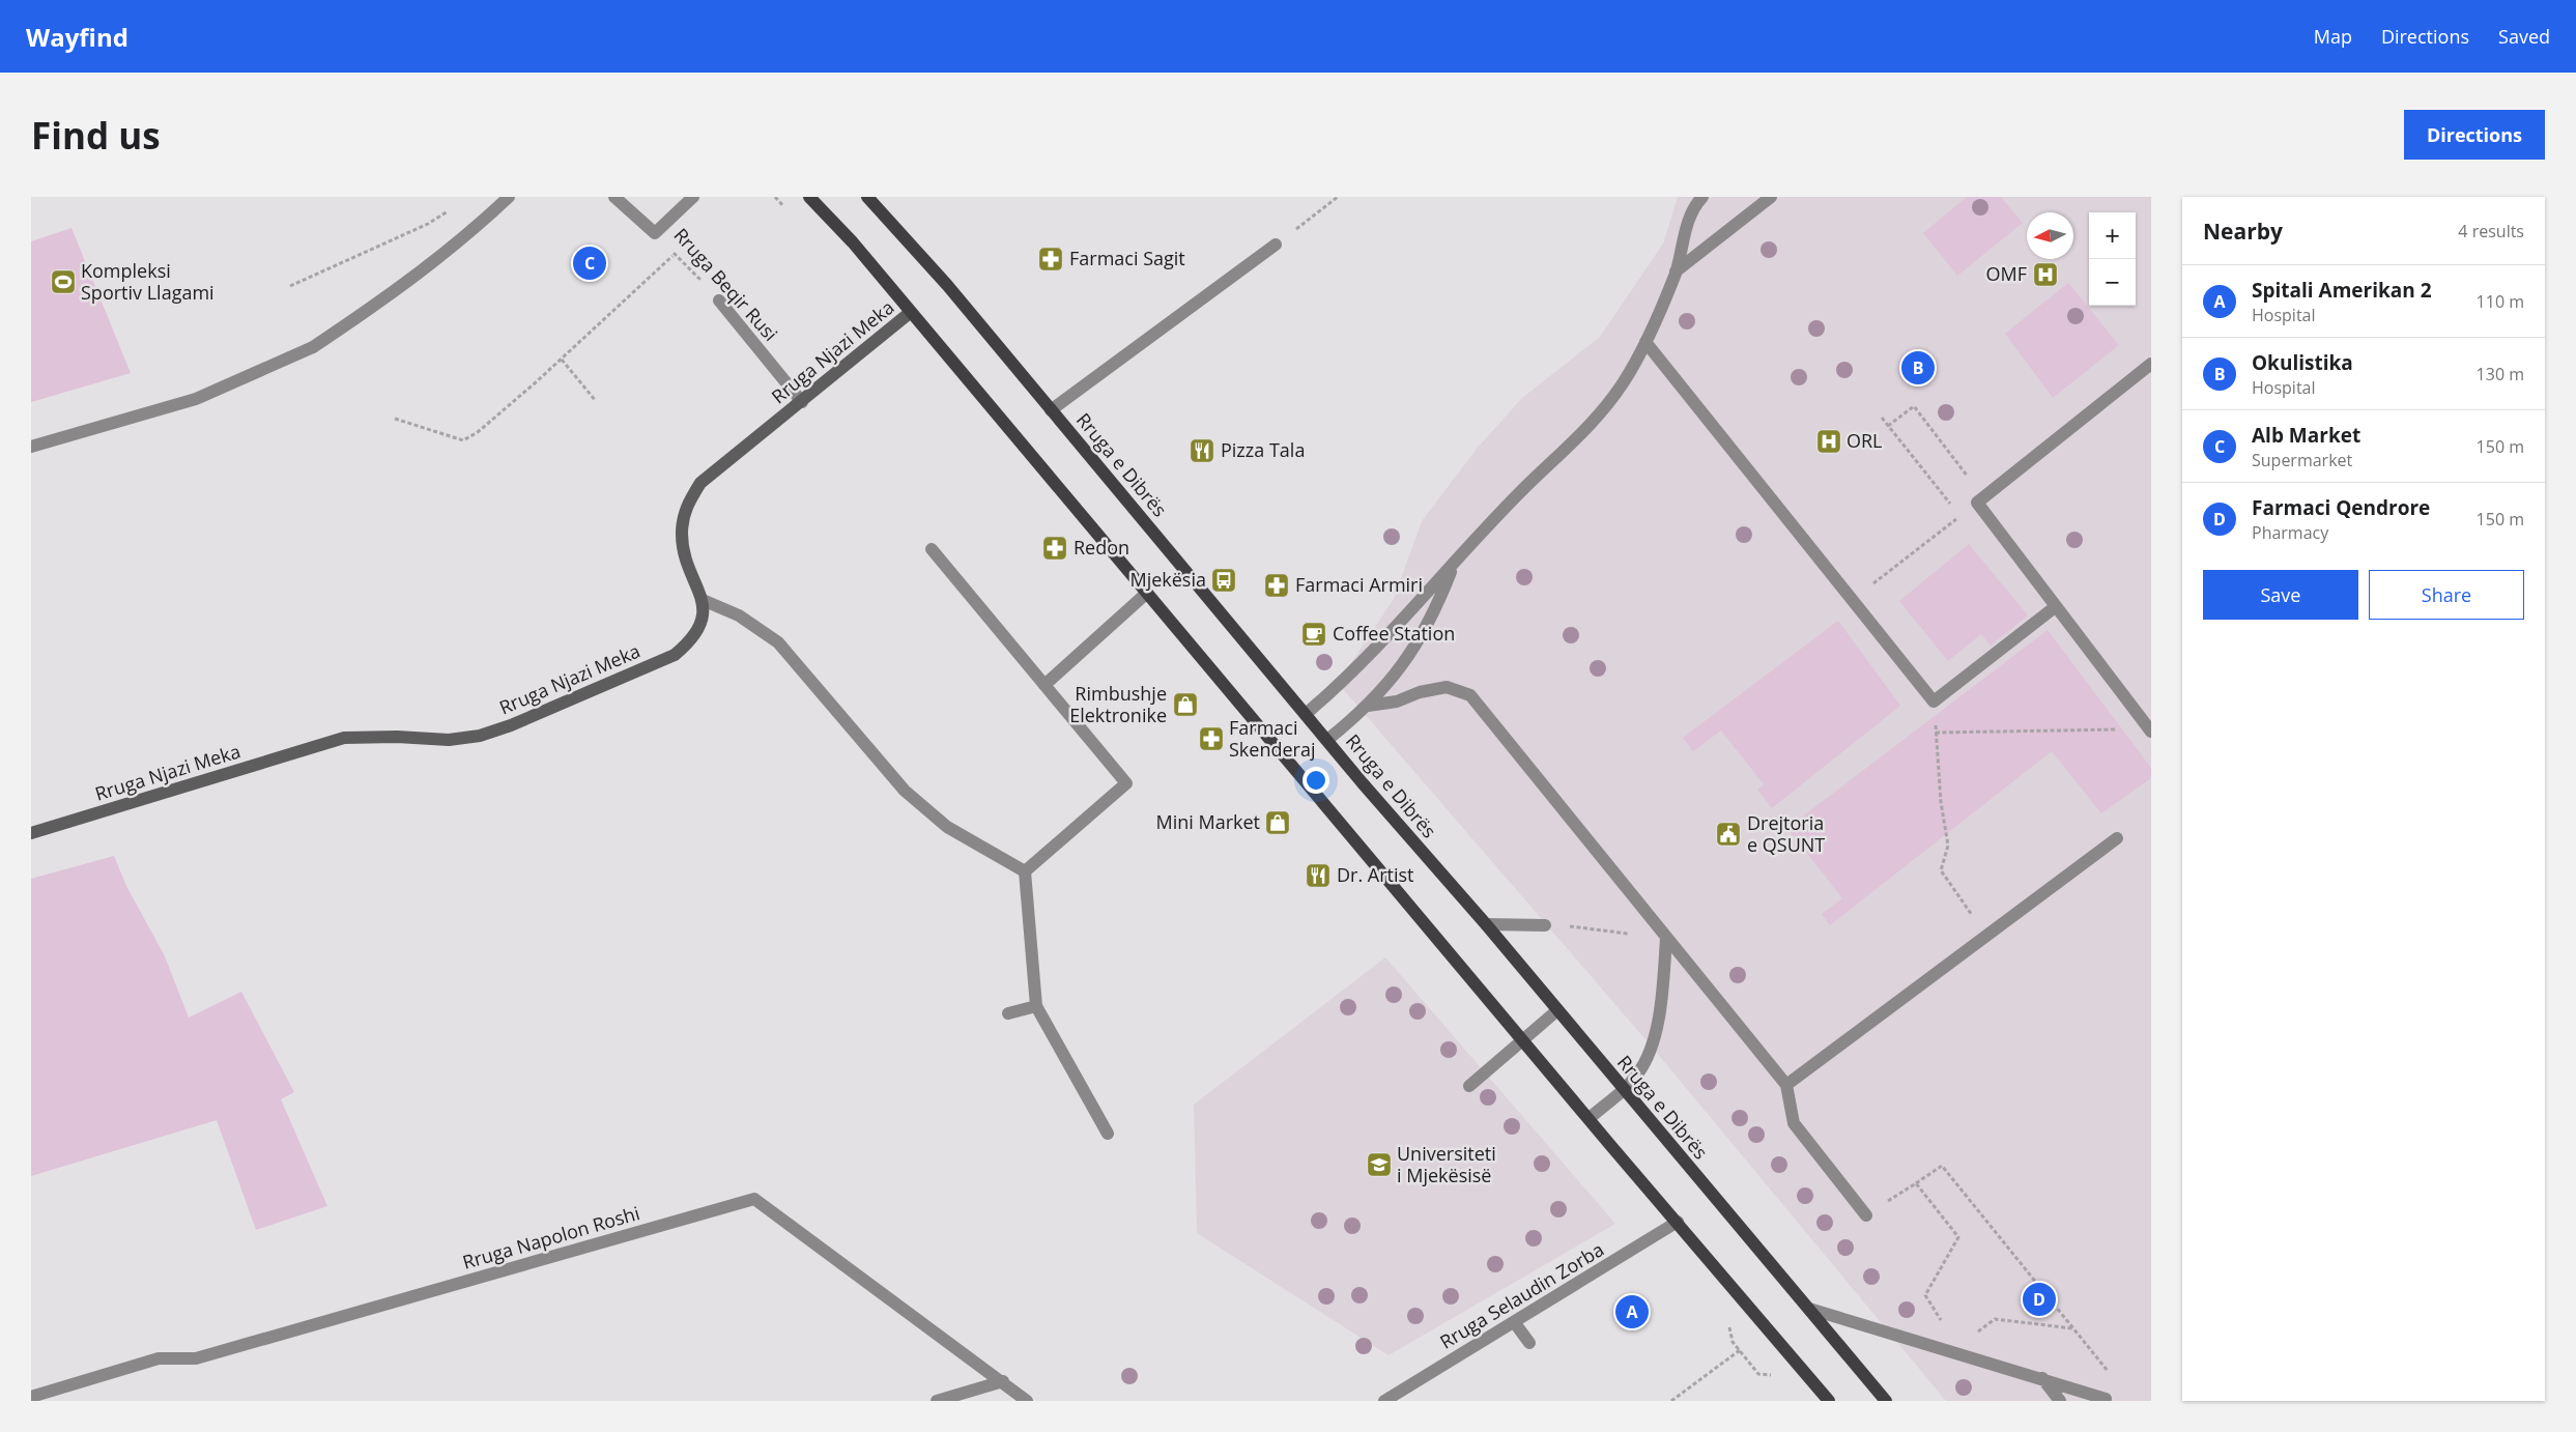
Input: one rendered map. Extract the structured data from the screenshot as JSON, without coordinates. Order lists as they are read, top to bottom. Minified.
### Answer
{"streets":{"main road":["Rruga Njazi Meka","Rruga e Dibrës"],"street":["Rruga Beqir Rusi","Rruga Napolon Roshi","Rruga Selaudin Zorba"]},"crossings":[["Rruga Beqir Rusi","Rruga Njazi Meka"]],"places":{"pharmacy":["Farmaci Sagit","Redon","Farmaci Armiri","Farmaci Skenderaj"],"hospital":["OMF","ORL"],"sports":["Kompleksi Sportiv Llagami"],"restaurant":["Pizza Tala","Dr. Artist"],"bus stop":["Mjekësia"],"cafe":["Coffee Station"],"shop":["Rimbushje Elektronike","Mini Market"],"public building":["Drejtoria e QSUNT"],"school or university":["Universiteti i Mjekësisë"]},"north":"left","page":{"header":"Wayfind","nav":["Map","Directions","Saved"],"buttons":["Directions",["Save","Share"]],"title":"Find us","heading":["Nearby","4 results"],"map_buttons":["+","−"],"pins":["C","B","D","A"],"list":[{"mark":"A","name":"Spitali Amerikan 2","note":"Hospital","value":"110 m"},{"mark":"B","name":"Okulistika","note":"Hospital","value":"130 m"},{"mark":"C","name":"Alb Market","note":"Supermarket","value":"150 m"},{"mark":"D","name":"Farmaci Qendrore","note":"Pharmacy","value":"150 m"}]}}
